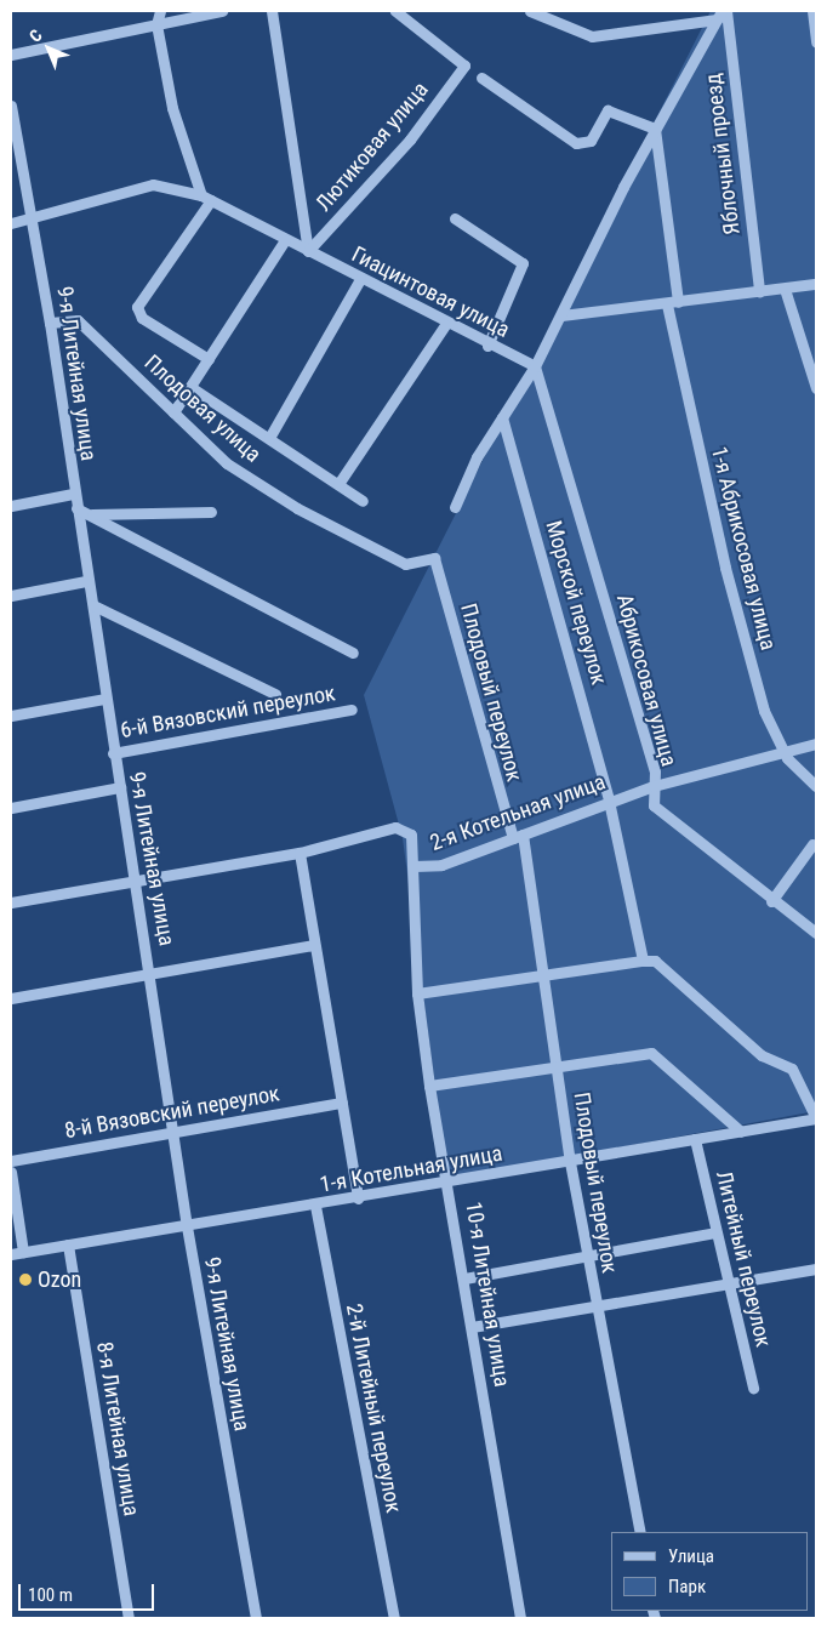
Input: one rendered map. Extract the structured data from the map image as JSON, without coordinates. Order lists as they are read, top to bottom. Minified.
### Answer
{"streets":{"street":["Лютиковая улица","Яблочный проезд","Гиацинтовая улица","9-я Литейная улица","Плодовая улица","1-я Абрикосовая улица","Морской переулок","Абрикосовая улица","Плодовый переулок","6-й Вязовский переулок","2-я Котельная улица","8-й Вязовский переулок","1-я Котельная улица","Литейный переулок","10-я Литейная улица","2-й Литейный переулок","8-я Литейная улица"]},"crossings":[["Лютиковая улица","Гиацинтовая улица"],["Гиацинтовая улица","9-я Литейная улица"],["Гиацинтовая улица","Абрикосовая улица"],["9-я Литейная улица","Плодовая улица"],["9-я Литейная улица","6-й Вязовский переулок"],["9-я Литейная улица","2-я Котельная улица"],["9-я Литейная улица","8-й Вязовский переулок"],["9-я Литейная улица","1-я Котельная улица"],["Плодовая улица","Плодовый переулок"],["1-я Абрикосовая улица","2-я Котельная улица"],["Морской переулок","2-я Котельная улица"],["Абрикосовая улица","2-я Котельная улица"],["Плодовый переулок","2-я Котельная улица"],["Плодовый переулок","1-я Котельная улица"],["2-я Котельная улица","10-я Литейная улица"],["1-я Котельная улица","Литейный переулок"],["1-я Котельная улица","10-я Литейная улица"],["1-я Котельная улица","2-й Литейный переулок"],["1-я Котельная улица","8-я Литейная улица"]],"places":["Ozon"],"legend":["Улица","Парк"],"scale_bar":"100 m","north":"top left"}
